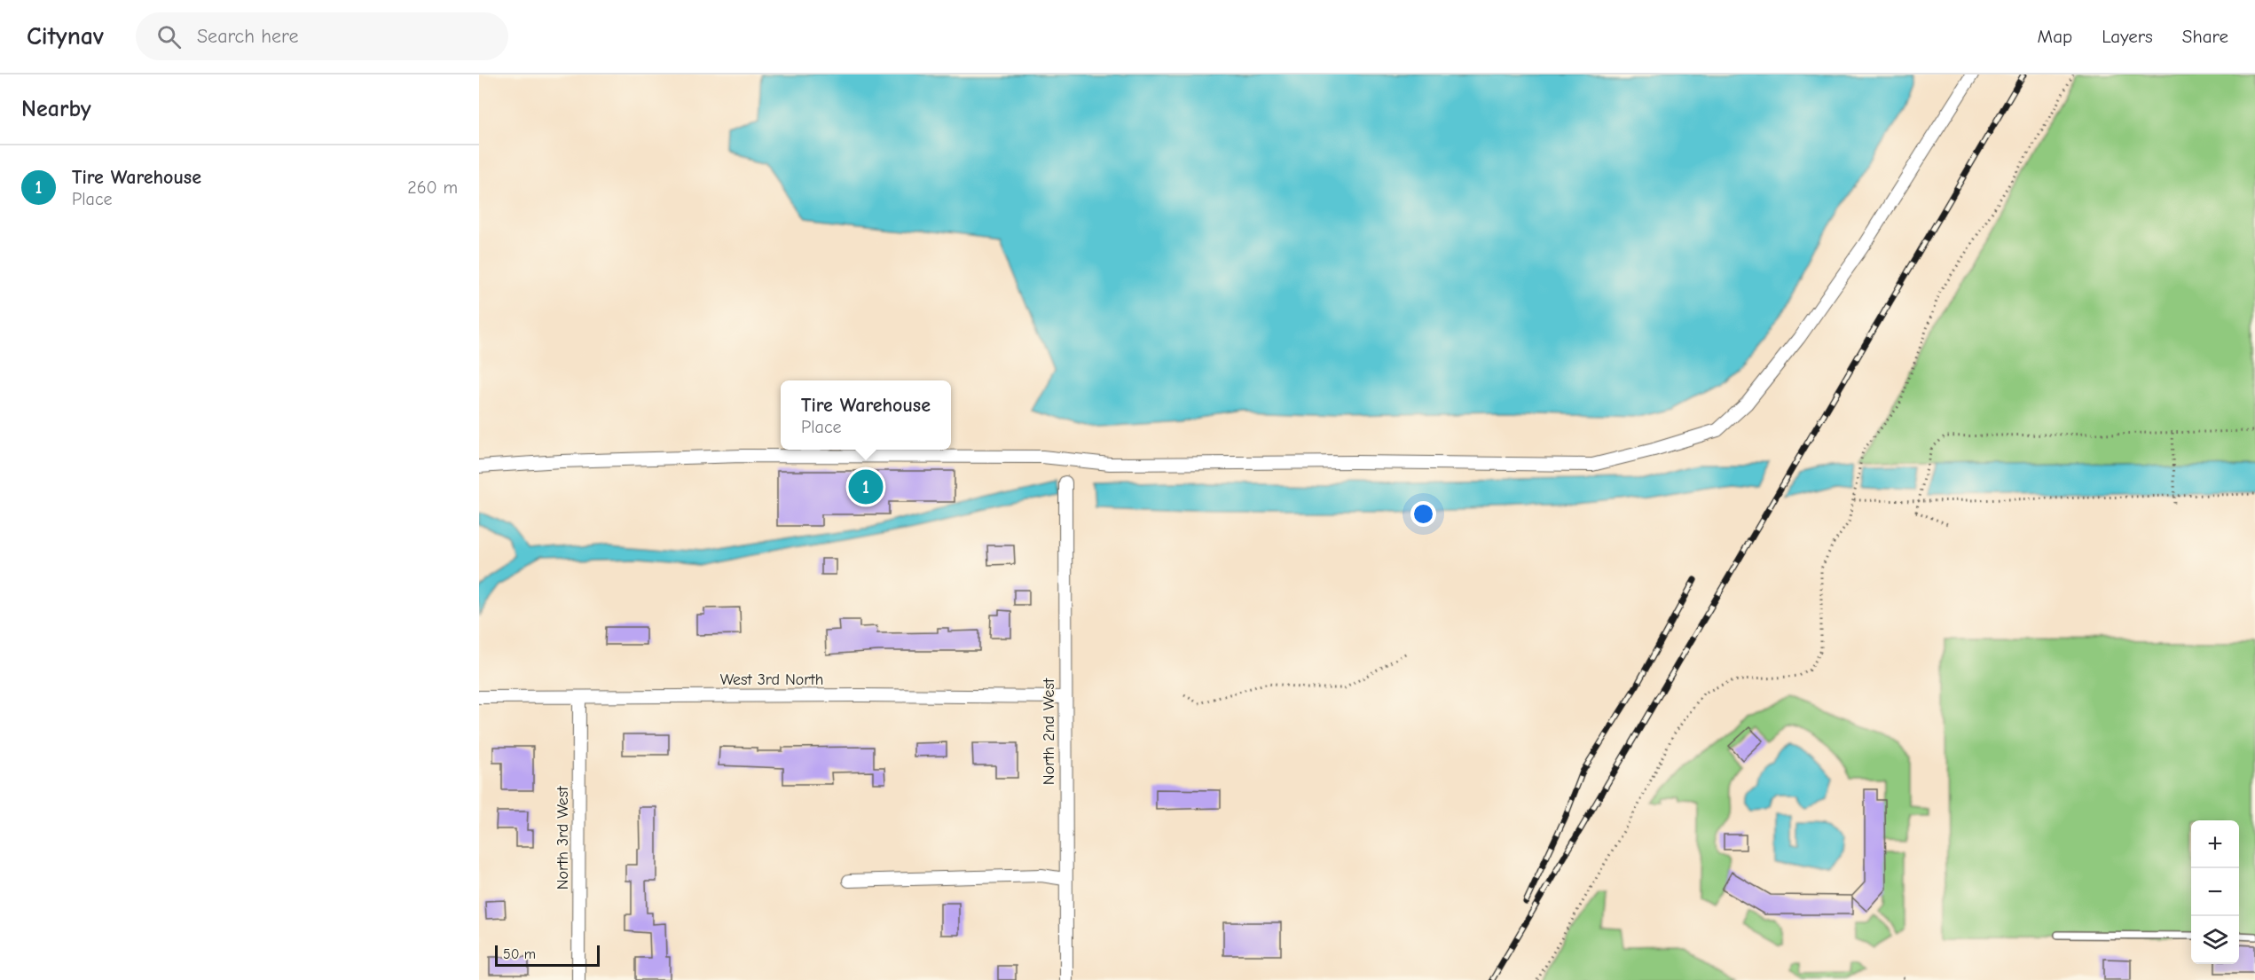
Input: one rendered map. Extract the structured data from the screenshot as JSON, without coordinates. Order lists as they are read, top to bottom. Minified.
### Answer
{"streets":{"street":["West 3rd North","North 2nd West","North 3rd West"]},"crossings":[["West 3rd North","North 2nd West"],["West 3rd North","North 3rd West"]],"scale_bar":"50 m","page":{"header":"Citynav","search":"Search here","nav":["Map","Layers","Share"],"heading":"Nearby","list":[{"mark":"1","name":"Tire Warehouse","note":"Place","value":"260 m"}],"popup":["Tire Warehouse","Place"],"pins":"1","map_buttons":["+","−"],"scale":"50 m"}}
